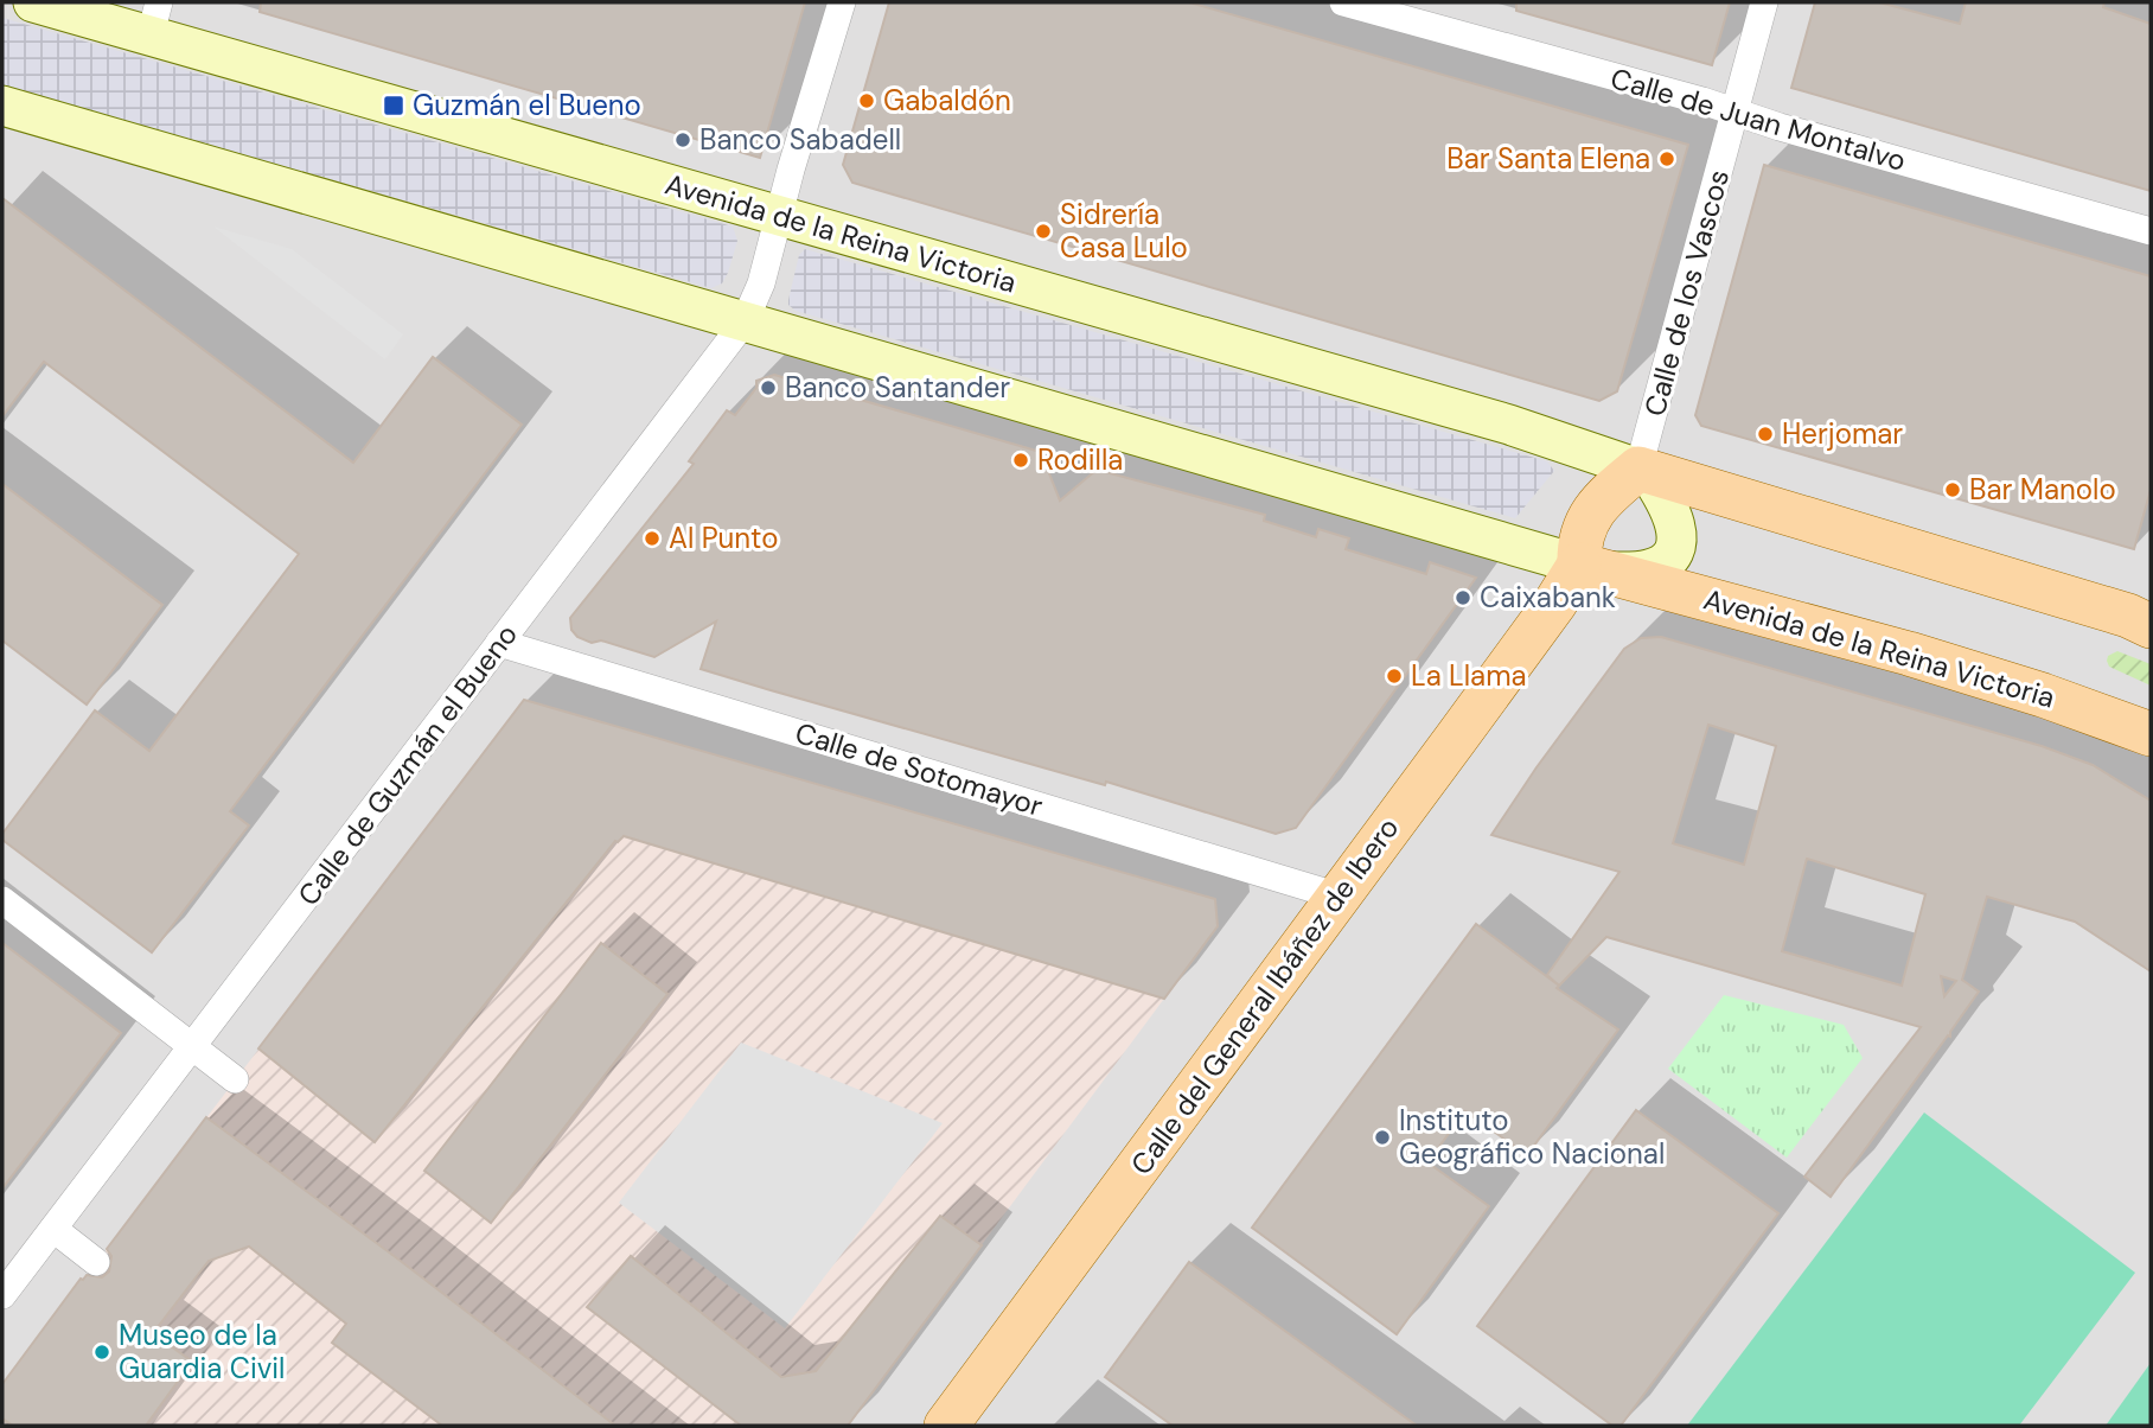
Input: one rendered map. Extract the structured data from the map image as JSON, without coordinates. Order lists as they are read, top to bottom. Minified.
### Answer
{"streets":{"main road":["Avenida de la Reina Victoria","Calle del General Ibáñez de Ibero"],"street":["Calle de Juan Montalvo","Calle de los Vascos","Calle de Guzmán el Bueno","Calle de Sotomayor"]},"crossings":[["Calle de Juan Montalvo","Calle de los Vascos"],["Avenida de la Reina Victoria","Calle de los Vascos"],["Avenida de la Reina Victoria","Calle de Guzmán el Bueno"],["Avenida de la Reina Victoria","Calle del General Ibáñez de Ibero"],["Calle de los Vascos","Calle del General Ibáñez de Ibero"],["Calle de Guzmán el Bueno","Calle de Sotomayor"],["Calle de Sotomayor","Calle del General Ibáñez de Ibero"]],"places":{"other":["Gabaldón","Banco Sabadell","Bar Santa Elena","Sidrería Casa Lulo","Banco Santander","Herjomar","Rodilla","Bar Manolo","Al Punto","Caixabank","La Llama","Instituto Geográfico Nacional","Museo de la Guardia Civil"],"transit":["Guzmán el Bueno"]}}
